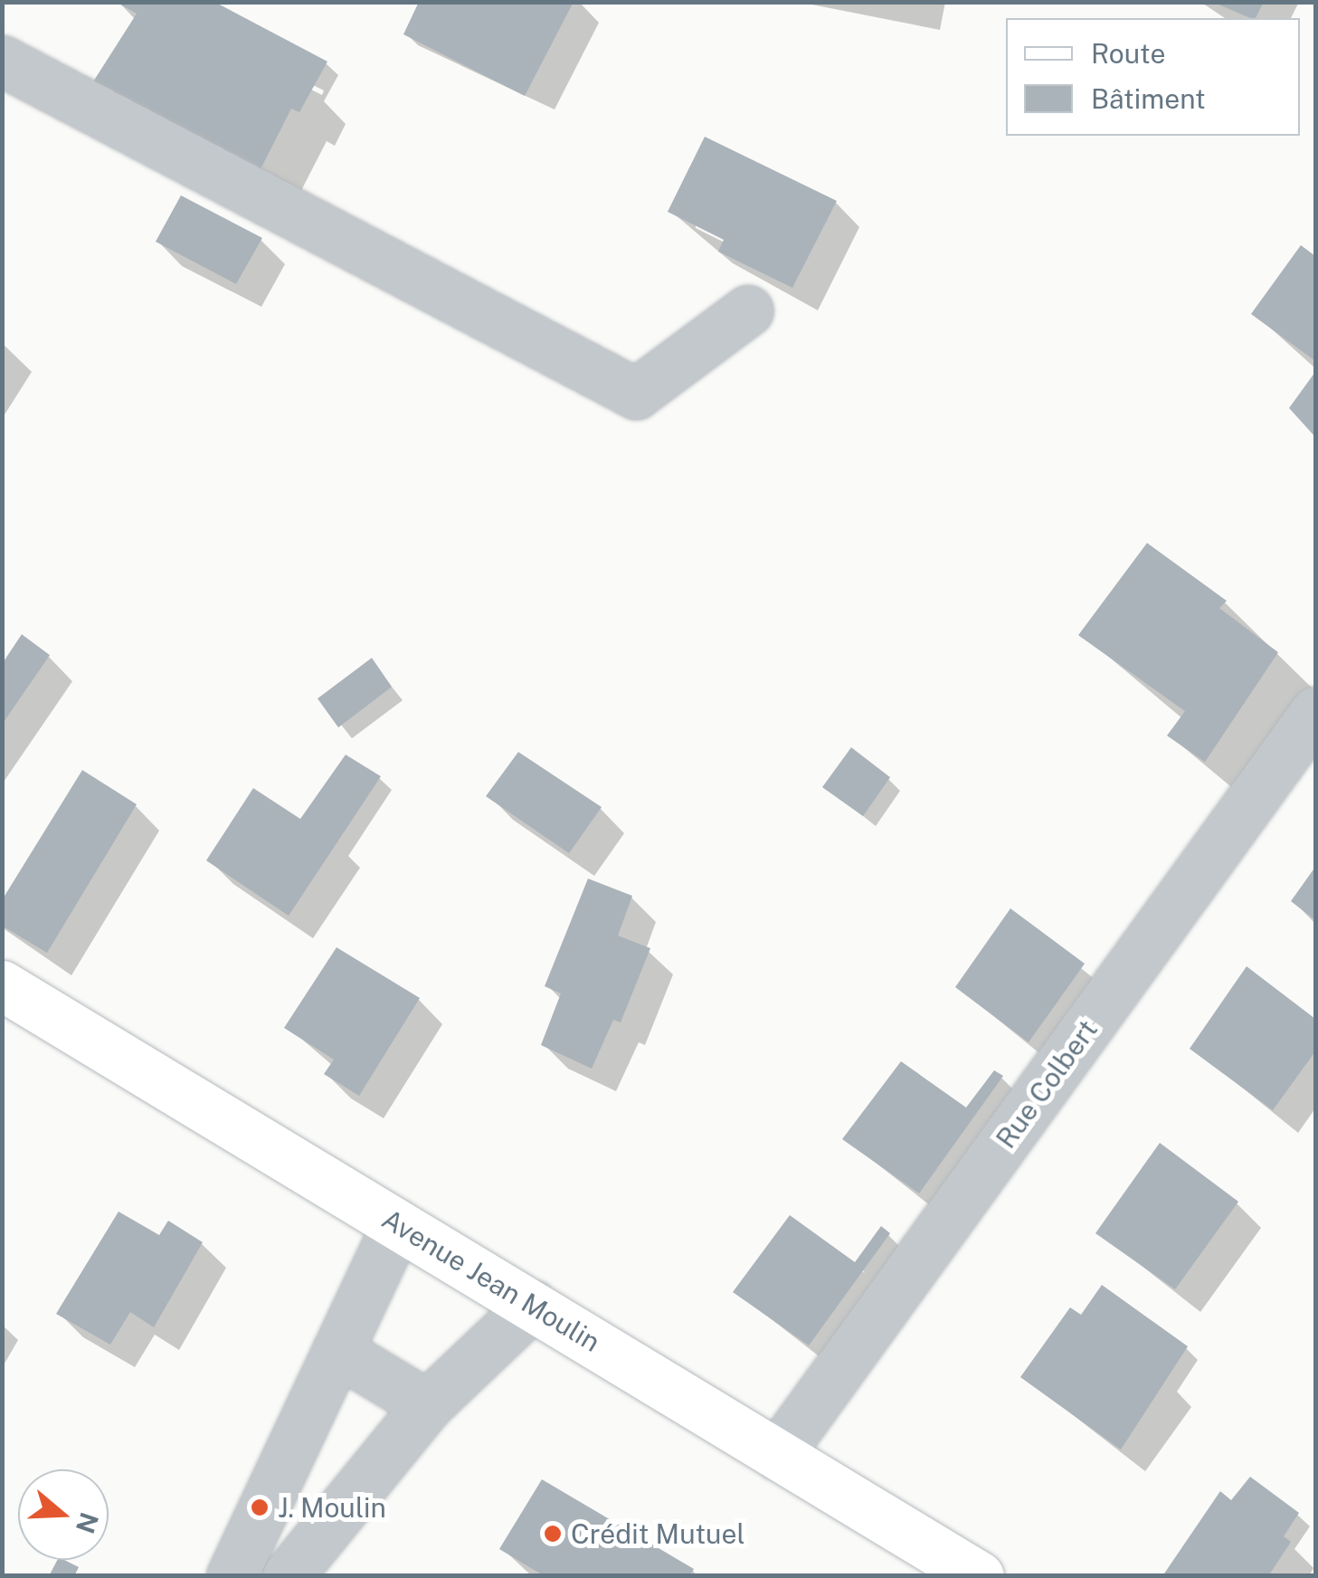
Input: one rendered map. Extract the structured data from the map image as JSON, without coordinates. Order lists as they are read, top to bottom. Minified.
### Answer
{"streets":{"main road":["Avenue Jean Moulin"],"street":["Rue Colbert"]},"crossings":[["Rue Colbert","Avenue Jean Moulin"]],"places":["J. Moulin","Crédit Mutuel"],"legend":["Route","Bâtiment"],"north":"right"}
